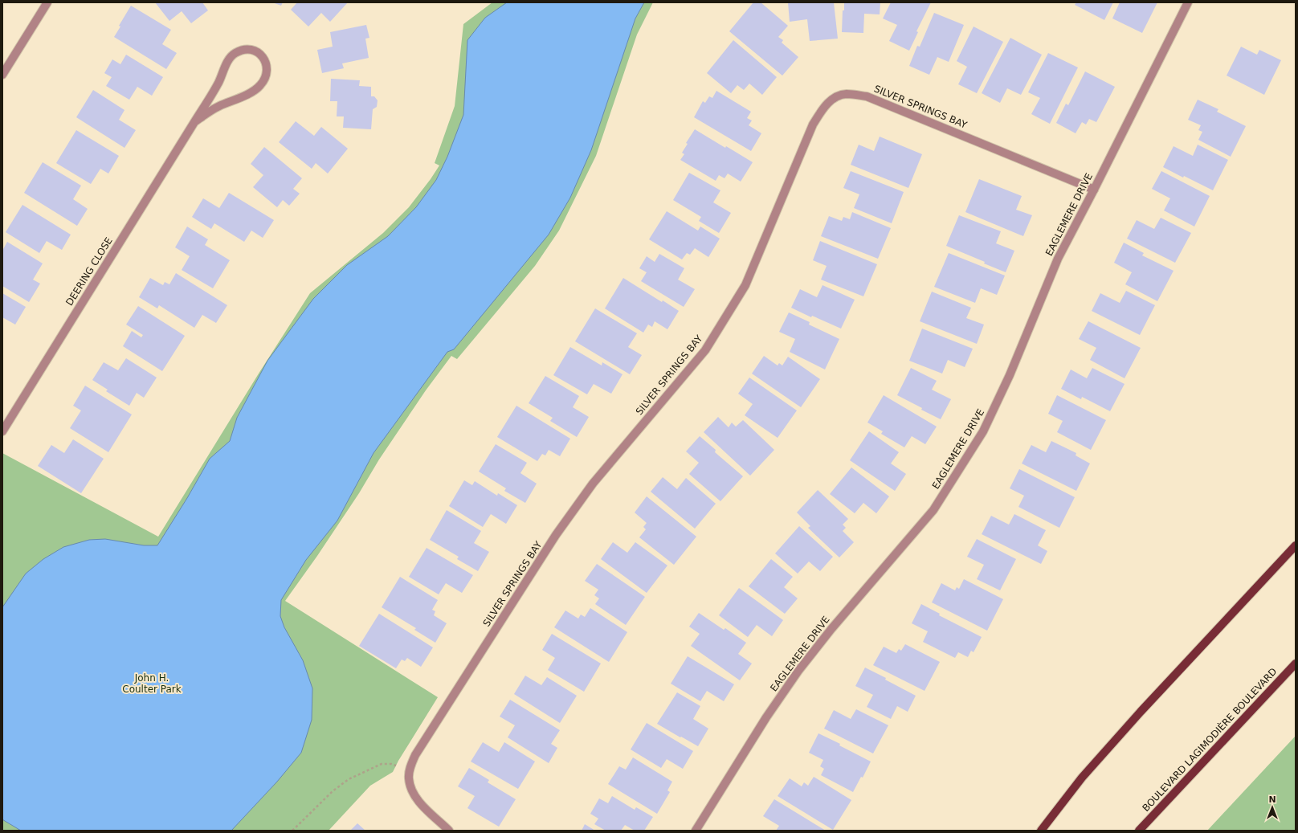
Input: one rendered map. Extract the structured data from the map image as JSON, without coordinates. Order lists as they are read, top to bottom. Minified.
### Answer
{"streets":{"main road":["BOULEVARD LAGIMODIÈRE BOULEVARD"],"street":["SILVER SPRINGS BAY","EAGLEMERE DRIVE","DEERING CLOSE"]},"crossings":[["SILVER SPRINGS BAY","EAGLEMERE DRIVE"]],"parks":["John H. Coulter Park"],"north":"top"}
